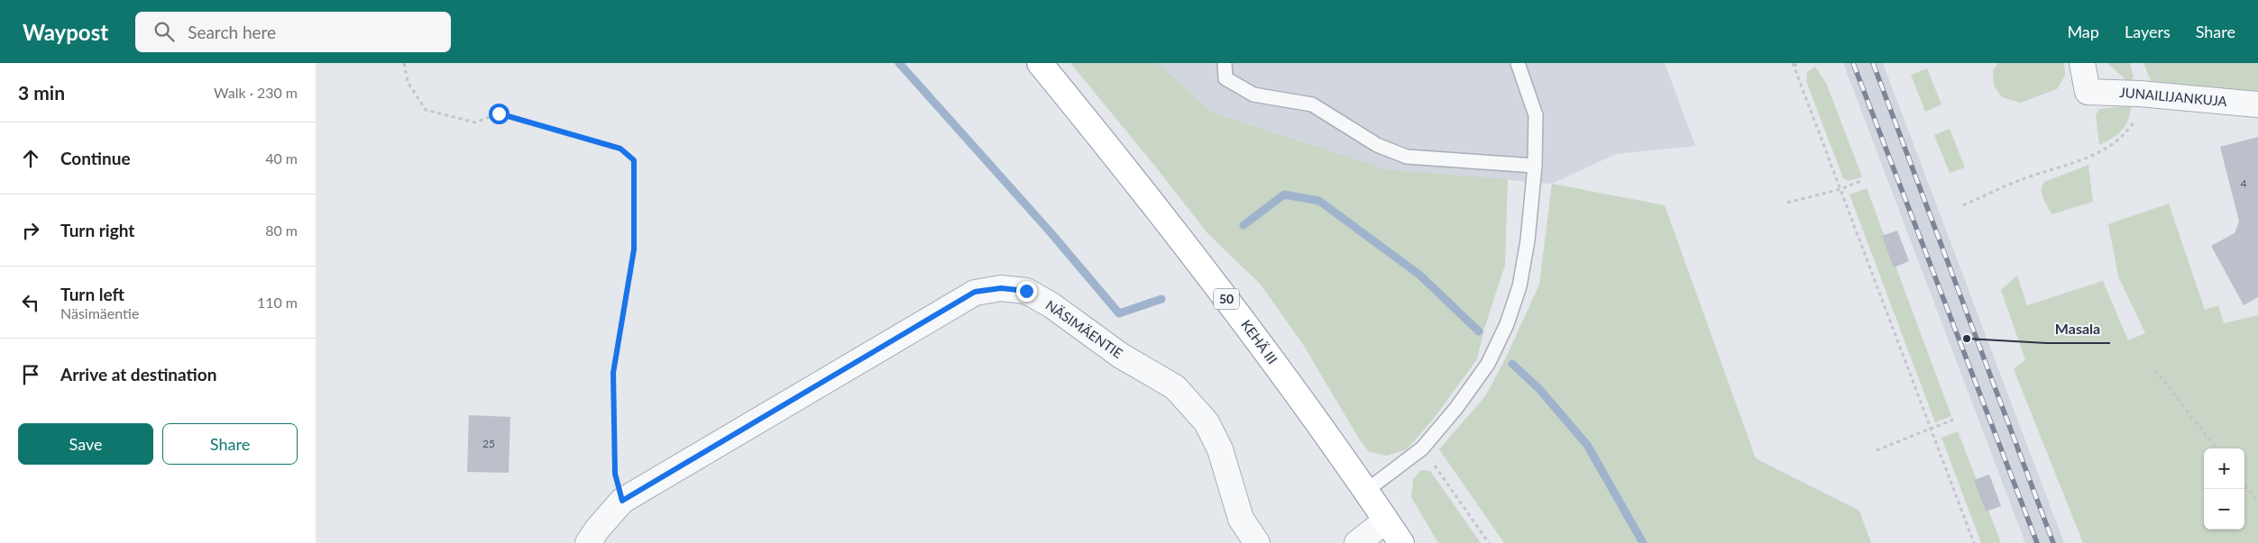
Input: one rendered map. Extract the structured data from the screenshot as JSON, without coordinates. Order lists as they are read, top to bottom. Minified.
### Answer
{"streets":{"highway":["50","KEHÄ III"],"street":["JUNAILIJANKUJA","NÄSIMÄENTIE"]},"places":["Masala"],"house_numbers":["4","25"],"page":{"header":"Waypost","search":"Search here","nav":["Map","Layers","Share"],"heading":["3 min","Walk · 230 m"],"list":[["Continue","40 m"],["Turn right","80 m"],["Turn left","Näsimäentie","110 m"],"Arrive at destination"],"buttons":["Save","Share"],"map_buttons":["+","−"]}}
